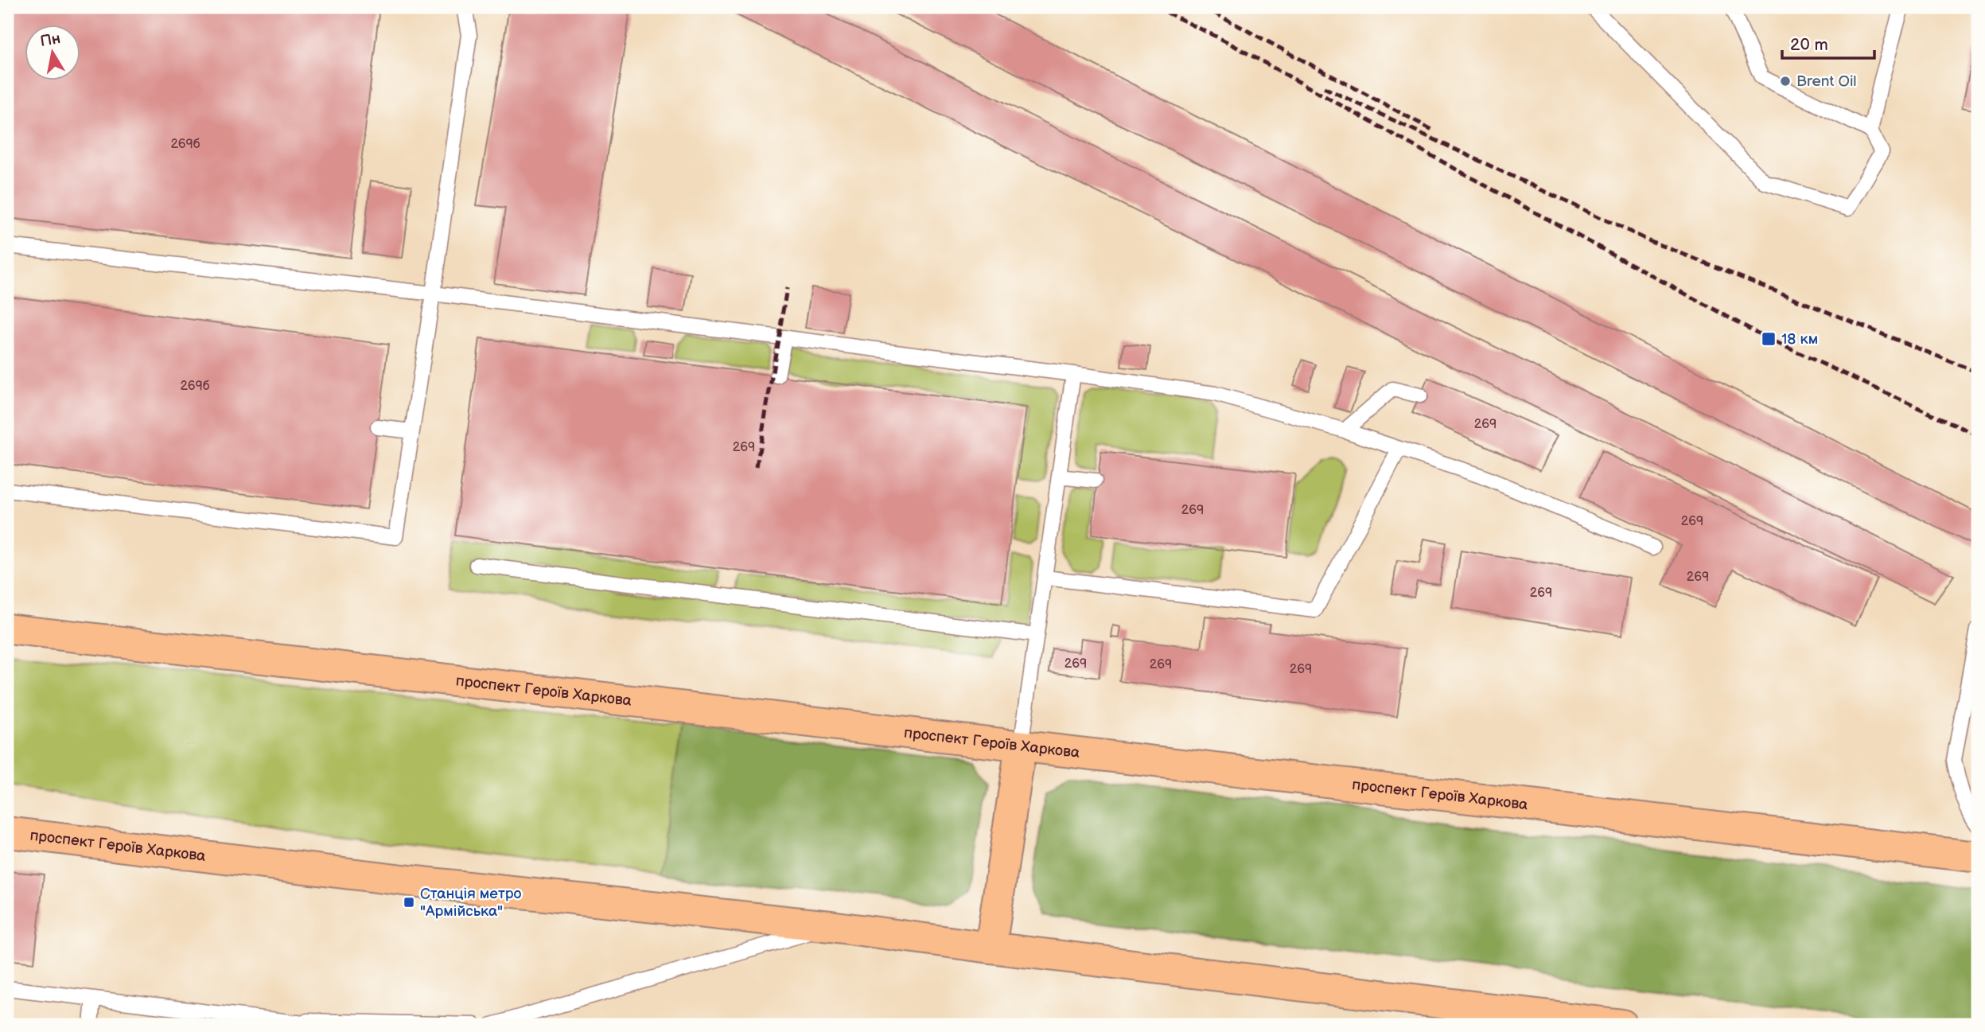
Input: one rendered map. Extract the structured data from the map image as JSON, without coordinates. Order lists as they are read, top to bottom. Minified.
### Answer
{"streets":{"main road":["проспект Героїв Харкова"]},"places":{"other":["Brent Oil"],"transit":["18 км","Станція метро \"Армійська\""]},"house_numbers":["269б","269б","269","269","269","269","269","269","269","269","269"],"scale_bar":"20 m","north":"top"}
